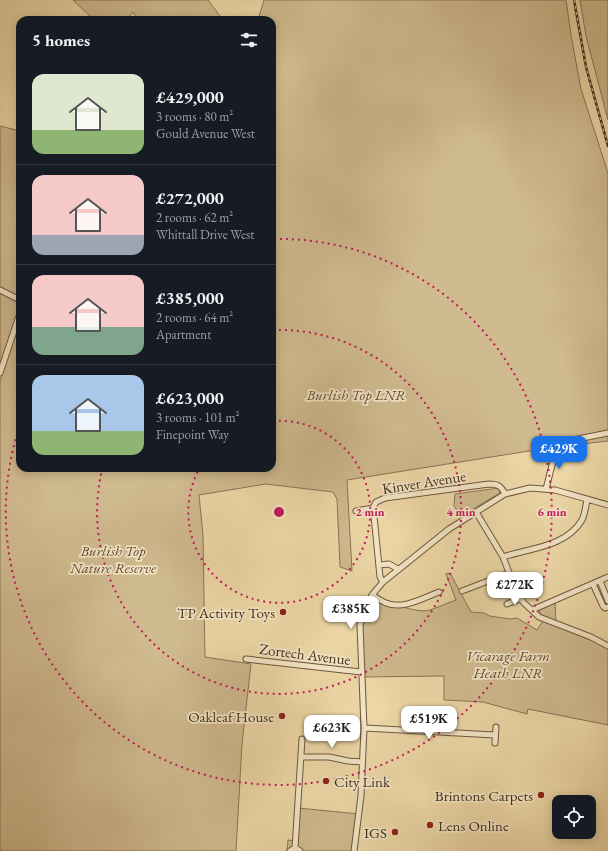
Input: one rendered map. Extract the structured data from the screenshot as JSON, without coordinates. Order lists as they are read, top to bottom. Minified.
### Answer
{"streets":{"street":["Kinver Avenue","Zortech Avenue"]},"parks":["Burlish Top LNR","Burlish Top Nature Reserve","Vicarage Farm Heath LNR"],"places":["TP Activity Toys","Oakleaf House","City Link","Brintons Carpets","Lens Online","IGS"],"page":{"heading":"5 homes","list":[{"name":"£429,000","note":"3 rooms · 80 m² · Gould Avenue West"},{"name":"£272,000","note":"2 rooms · 62 m² · Whittall Drive West"},{"name":"£385,000","note":"2 rooms · 64 m² · Apartment"},{"name":"£623,000","note":"3 rooms · 101 m² · Finepoint Way"}],"price":["£429K","£272K","£385K","£519K","£623K"]},"rings":["2 min","4 min","6 min"]}
